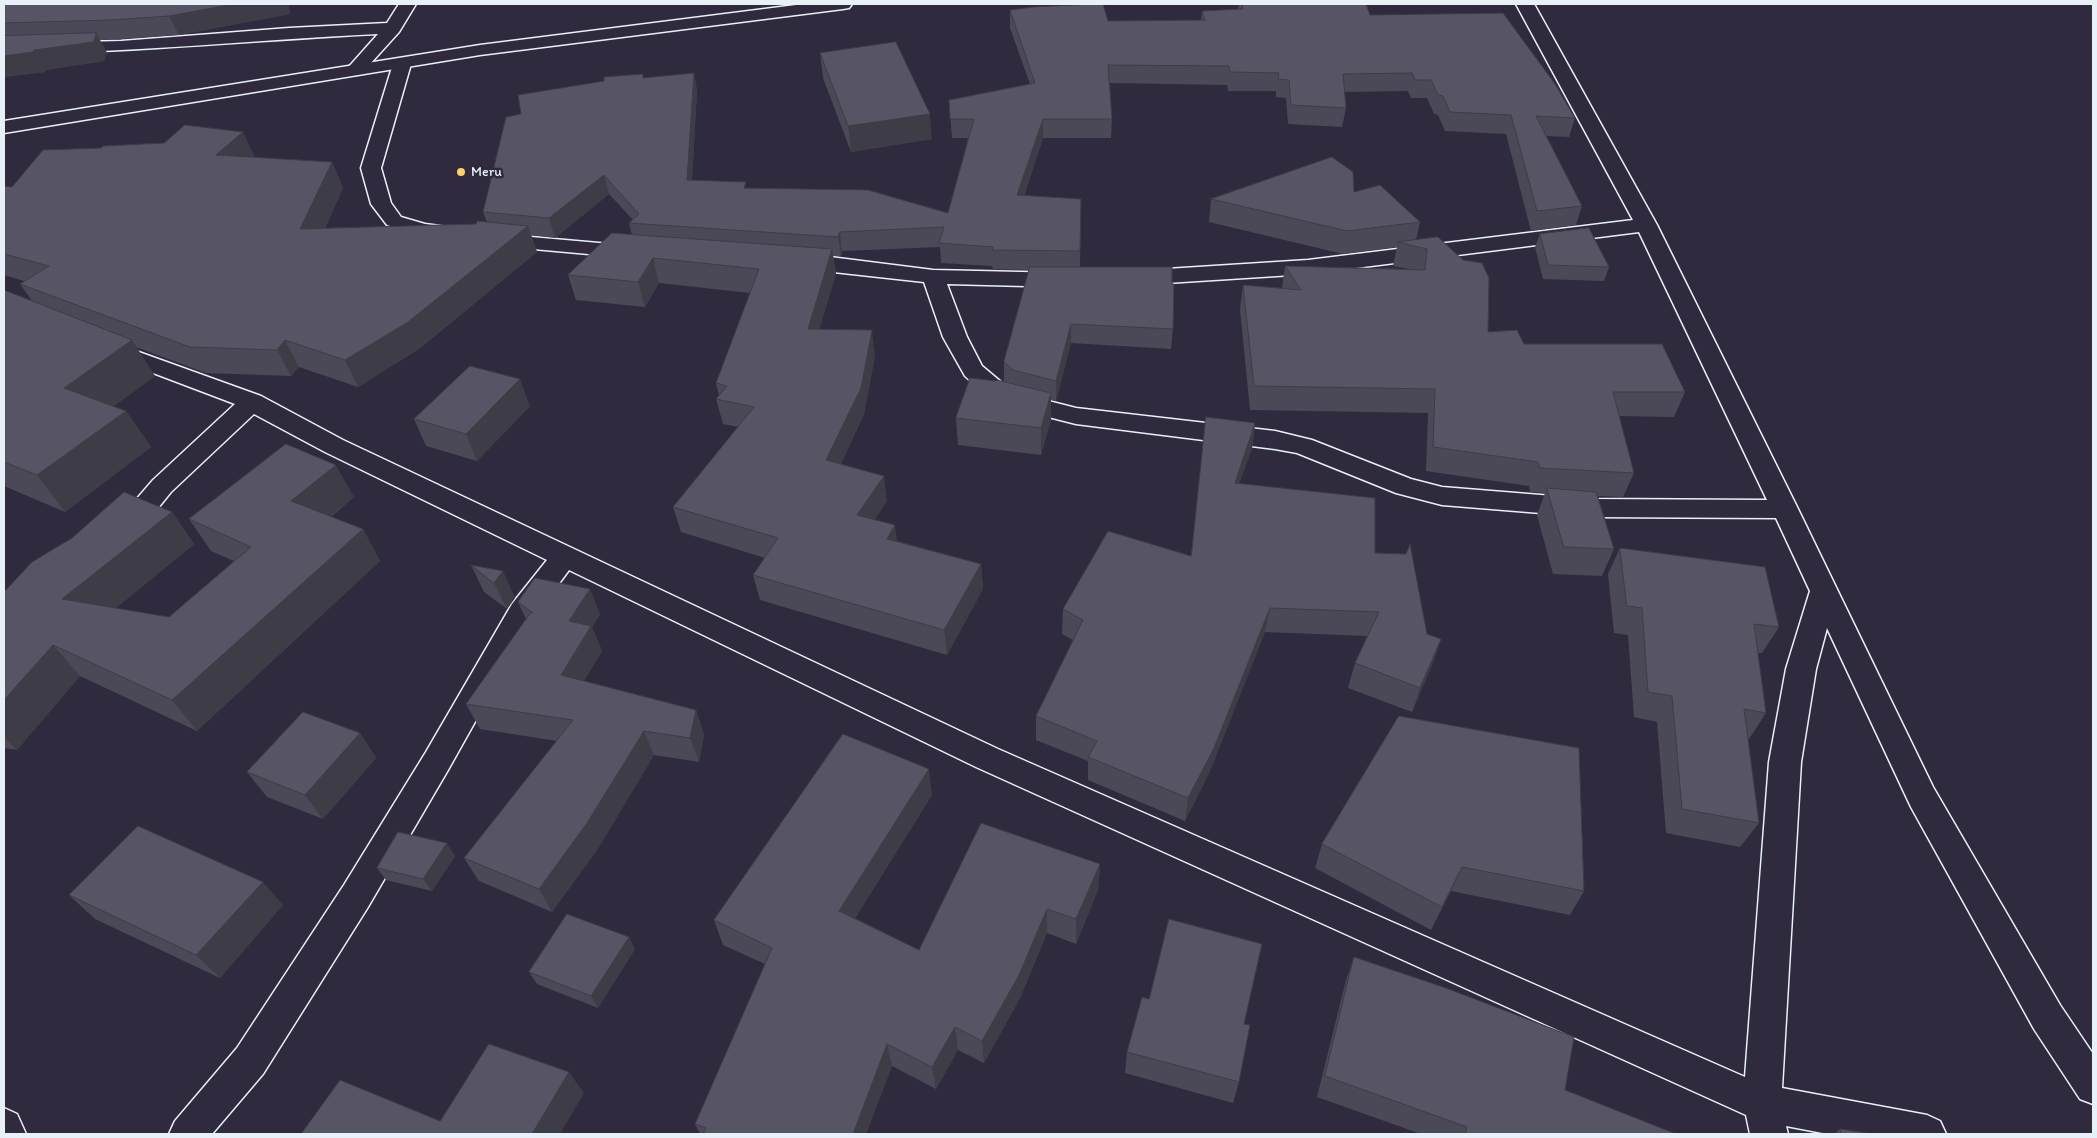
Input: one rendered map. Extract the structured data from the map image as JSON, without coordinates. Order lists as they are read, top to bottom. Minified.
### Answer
{"places":["Meru"]}
